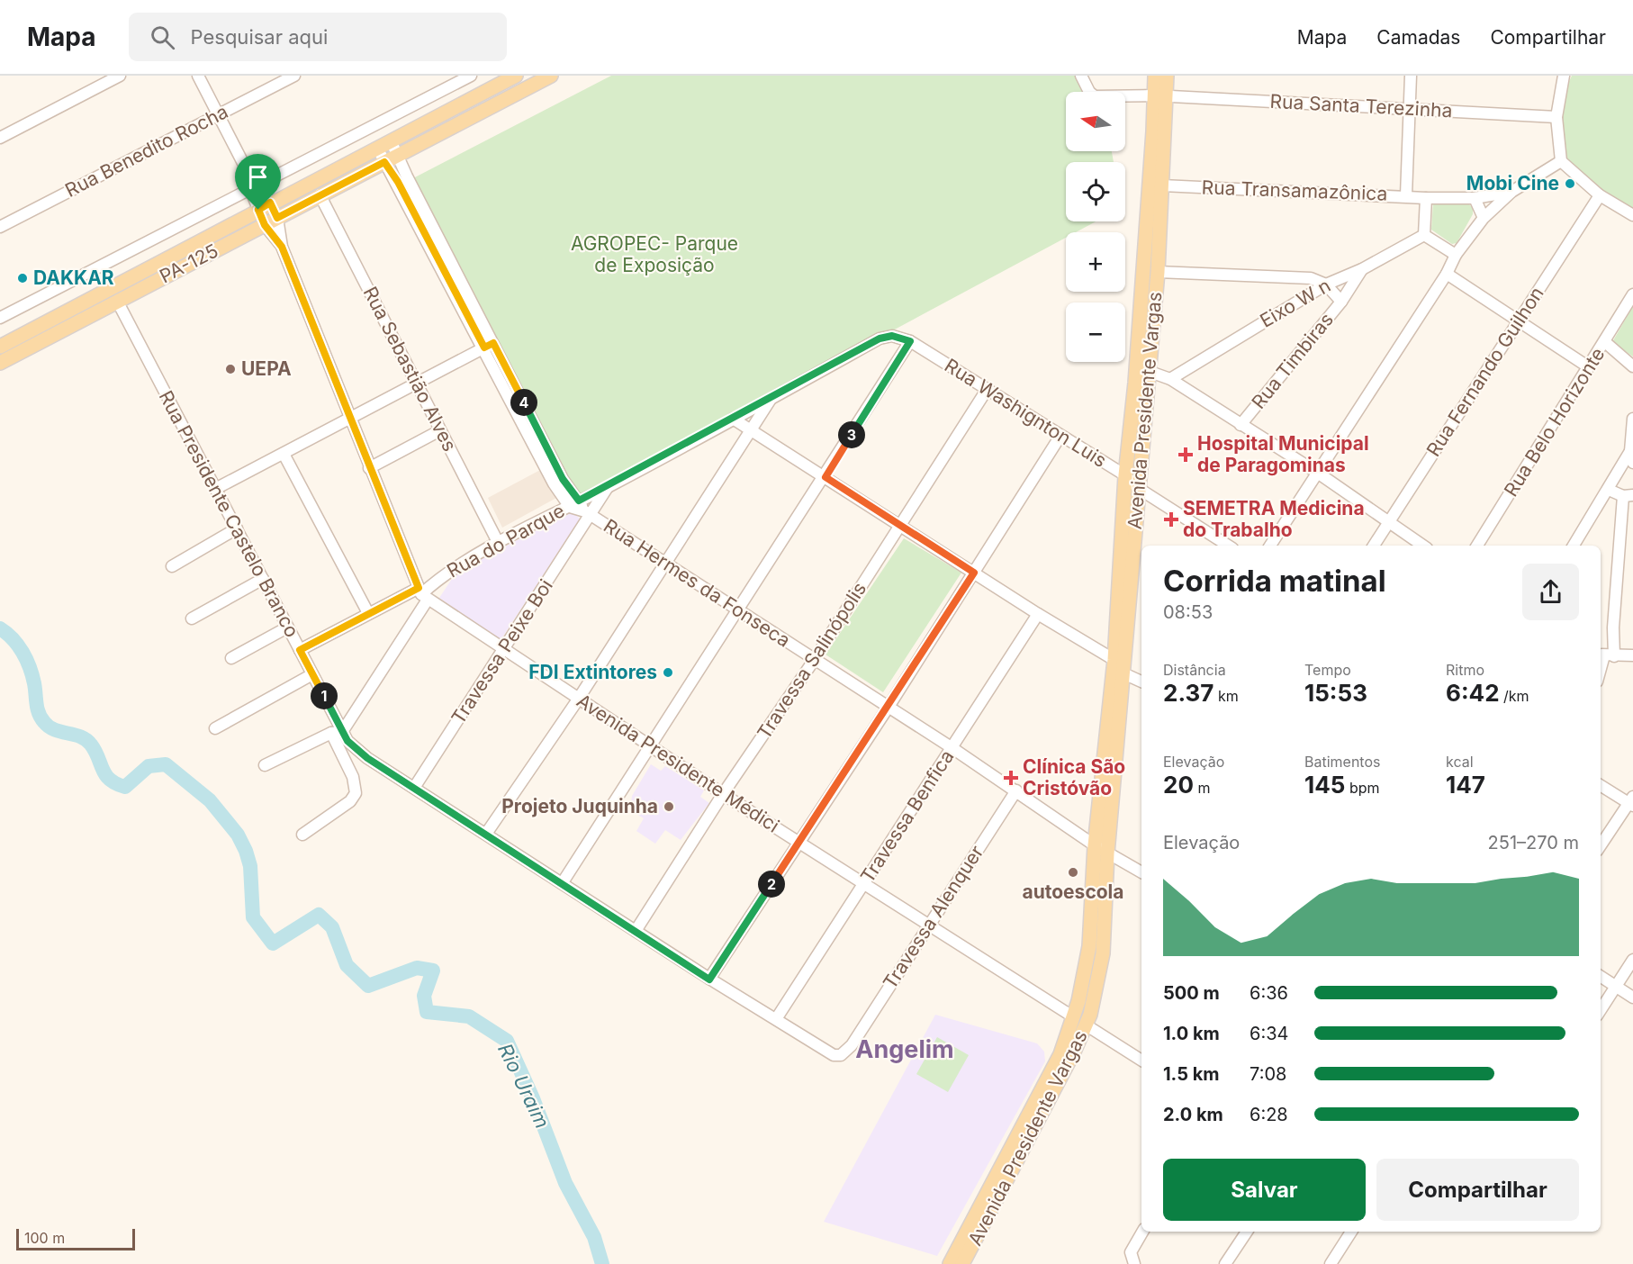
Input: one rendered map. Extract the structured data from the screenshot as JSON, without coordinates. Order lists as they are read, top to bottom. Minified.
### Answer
{"streets":{"main road":["PA-125","Avenida Presidente Vargas"],"street":["Rua Santa Terezinha","Rua Benedito Rocha","Rua Transamazônica","Eixo W n","Rua Timbiras","Rua Sebastião Alves","Rua Fernando Guilhon","Rua Washignton Luis","Rua Belo Horizonte","Rua Presidente Castelo Branco","Rua do Parque","Rua Hermes da Fonseca","Travessa Peixe Boi","Travessa Salinópolis","Avenida Presidente Médici","Travessa Benfica","Travessa Alenquer"]},"crossings":[["Rua Santa Terezinha","Avenida Presidente Vargas"],["Rua Transamazônica","Avenida Presidente Vargas"],["PA-125","Rua Sebastião Alves"],["PA-125","Rua Presidente Castelo Branco"],["Eixo W n","Rua Timbiras"],["Rua Sebastião Alves","Rua do Parque"],["Avenida Presidente Vargas","Rua Washignton Luis"],["Avenida Presidente Vargas","Rua Hermes da Fonseca"],["Avenida Presidente Vargas","Avenida Presidente Médici"],["Rua Washignton Luis","Rua do Parque"],["Rua Washignton Luis","Travessa Salinópolis"],["Rua Presidente Castelo Branco","Travessa Peixe Boi"],["Rua Presidente Castelo Branco","Travessa Salinópolis"],["Rua Presidente Castelo Branco","Travessa Benfica"],["Rua Presidente Castelo Branco","Travessa Alenquer"],["Rua do Parque","Travessa Peixe Boi"],["Rua do Parque","Avenida Presidente Médici"],["Rua Hermes da Fonseca","Travessa Peixe Boi"],["Rua Hermes da Fonseca","Travessa Salinópolis"],["Rua Hermes da Fonseca","Travessa Benfica"],["Rua Hermes da Fonseca","Travessa Alenquer"],["Travessa Peixe Boi","Avenida Presidente Médici"],["Travessa Salinópolis","Avenida Presidente Médici"],["Avenida Presidente Médici","Travessa Benfica"],["Avenida Presidente Médici","Travessa Alenquer"]],"districts":["Angelim"],"water":["Rio Uraim"],"parks":["AGROPEC- Parque de Exposição"],"places":{"other":["Mobi Cine","DAKKAR","UEPA","FDI Extintores","Projeto Juquinha","autoescola"],"health":["Hospital Municipal de Paragominas","SEMETRA Medicina do Trabalho","Clínica São Cristóvão"]},"scale_bar":"100 m","north":"left","page":{"header":"Mapa","search":"Pesquisar aqui","nav":["Mapa","Camadas","Compartilhar"],"map_buttons":["+","−"],"pins":["4","3","1","2"],"heading":["Corrida matinal","08:53"],"stats":[["Distância","2.37 km"],["Tempo","15:53"],["Ritmo","6:42 /km"],["Elevação","20 m"],["Batimentos","145 bpm"],["kcal","147"]],"chart":["Elevação","251–270 m"],"list":[{"name":"500 m","note":"6:36"},{"name":"1.0 km","note":"6:34"},{"name":"1.5 km","note":"7:08"},{"name":"2.0 km","note":"6:28"}],"buttons":["Salvar","Compartilhar"],"scale":"100 m"}}
